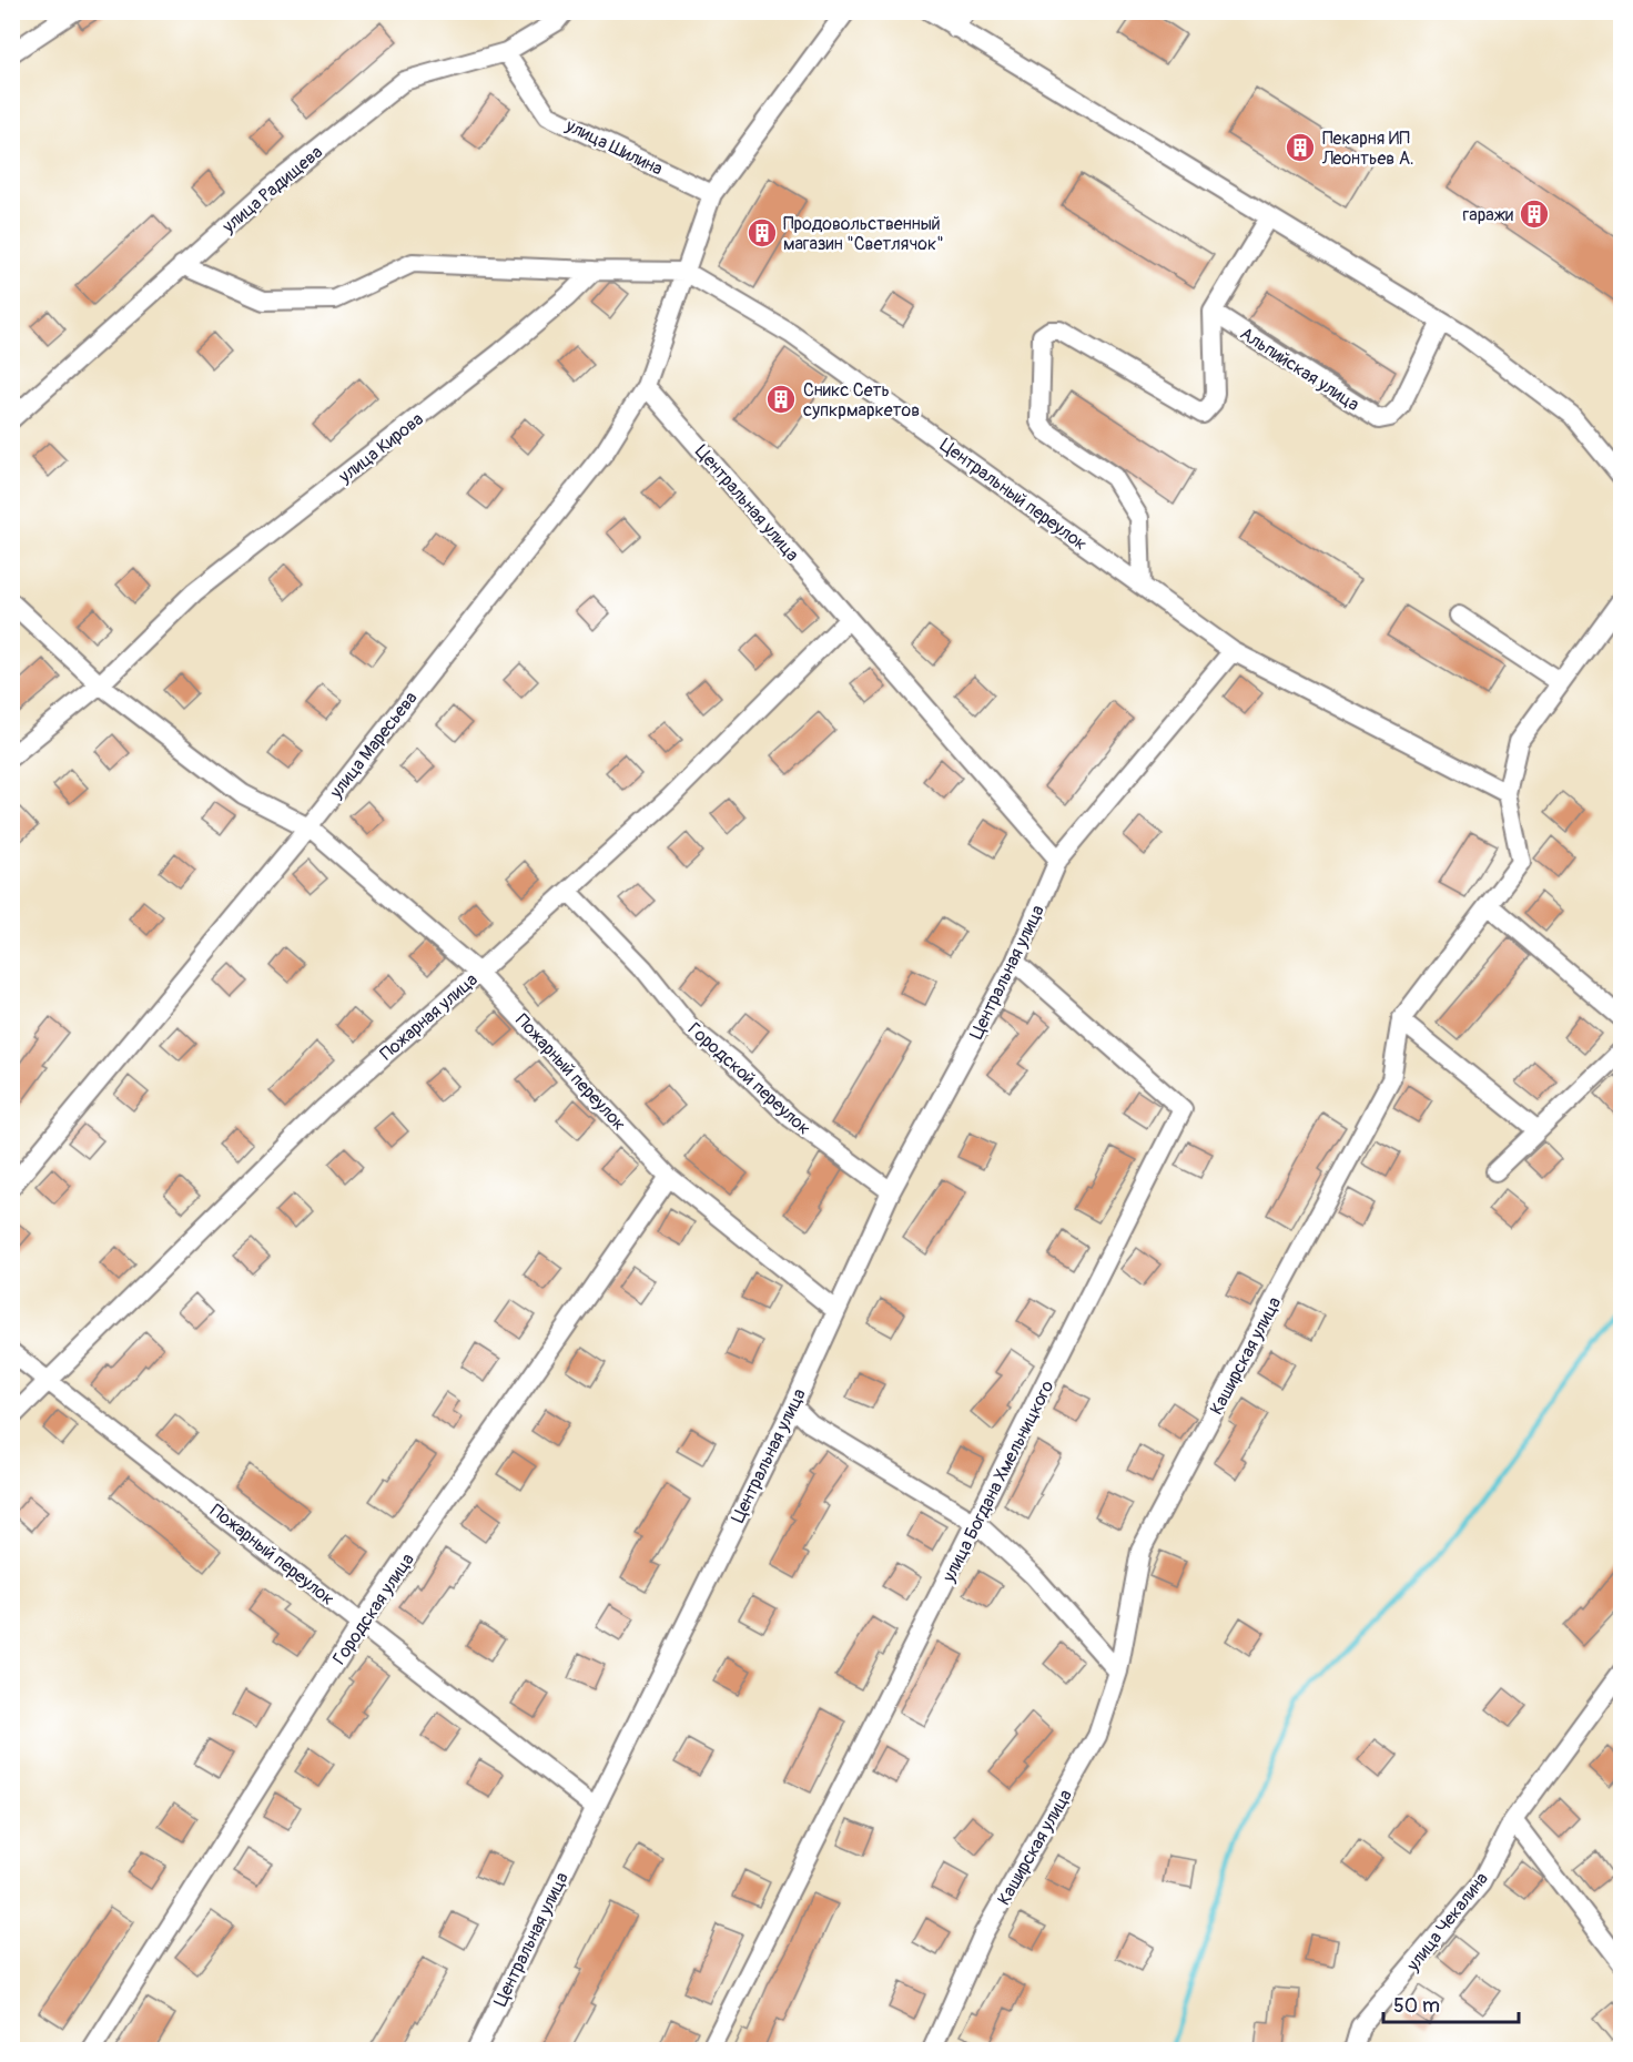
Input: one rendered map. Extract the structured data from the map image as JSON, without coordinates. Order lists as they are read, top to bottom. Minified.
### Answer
{"streets":{"street":["улица Шилина","улица Радищева","Альпийская улица","улица Кирова","Центральный переулок","Центральная улица","улица Маресьева","Пожарная улица","Пожарный переулок","Городской переулок","Каширская улица","улица Богдана Хмельницкого","Городская улица","улица Чекалина"]},"crossings":[["улица Шилина","улица Радищева"],["Центральный переулок","Центральная улица"],["Центральный переулок","улица Маресьева"],["Центральный переулок","Каширская улица"],["Центральная улица","улица Маресьева"],["Центральная улица","Пожарная улица"],["Центральная улица","Пожарный переулок"],["Центральная улица","Городской переулок"],["Центральная улица","улица Богдана Хмельницкого"],["улица Маресьева","Пожарный переулок"],["Пожарная улица","Пожарный переулок"],["Пожарная улица","Городской переулок"],["Пожарный переулок","Городская улица"]],"places":{"building":["Пекарня ИП Леонтьев А.","гаражи","Продовольственный магазин \"Светлячок\"","Сникс Сеть супкрмаркетов"]},"scale_bar":"50 m"}
